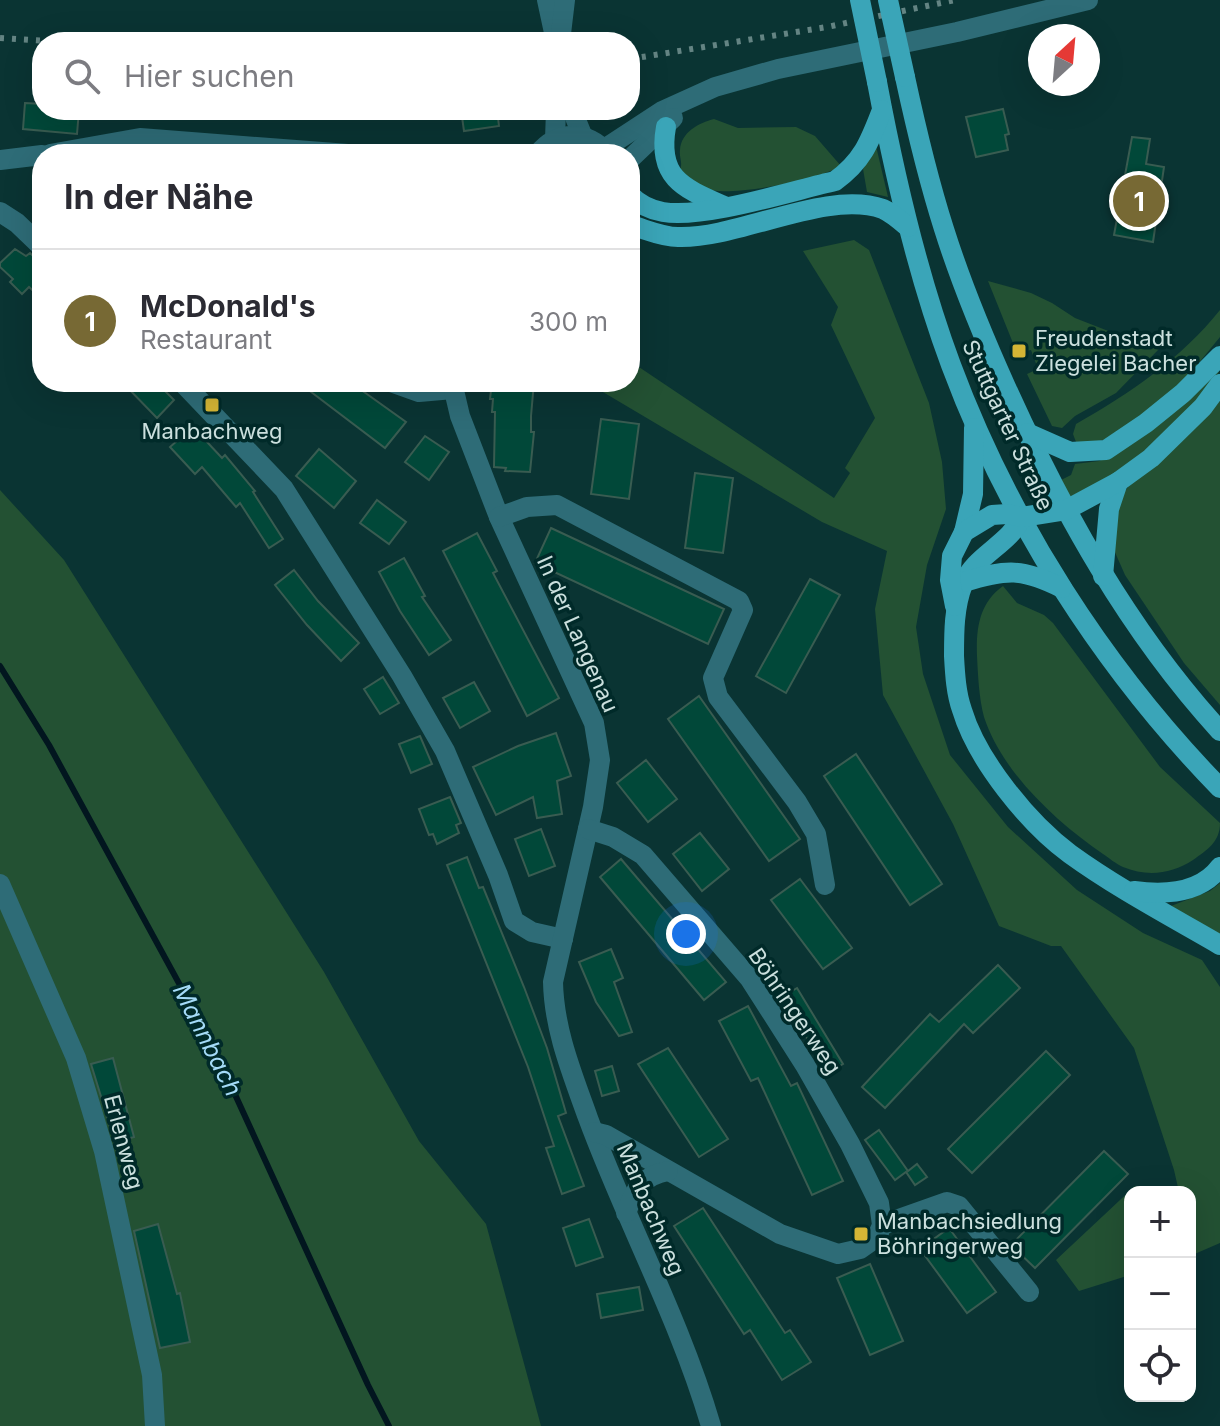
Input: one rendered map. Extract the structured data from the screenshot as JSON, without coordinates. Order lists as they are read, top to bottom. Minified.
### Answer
{"streets":{"main road":["Stuttgarter Straße"],"street":["In der Langenau","Böhringerweg","Erlenweg","Manbachweg"]},"crossings":[["In der Langenau","Böhringerweg"],["In der Langenau","Manbachweg"]],"water":["Mannbach"],"places":{"transit":["Freudenstadt Ziegelei Bacher","Manbachweg","Manbachsiedlung Böhringerweg"]},"north":"top right","page":{"search":"Hier suchen","heading":"In der Nähe","pins":"1","list":[{"mark":"1","name":"McDonald's","note":"Restaurant","value":"300 m"}],"map_buttons":["+","−"]}}
